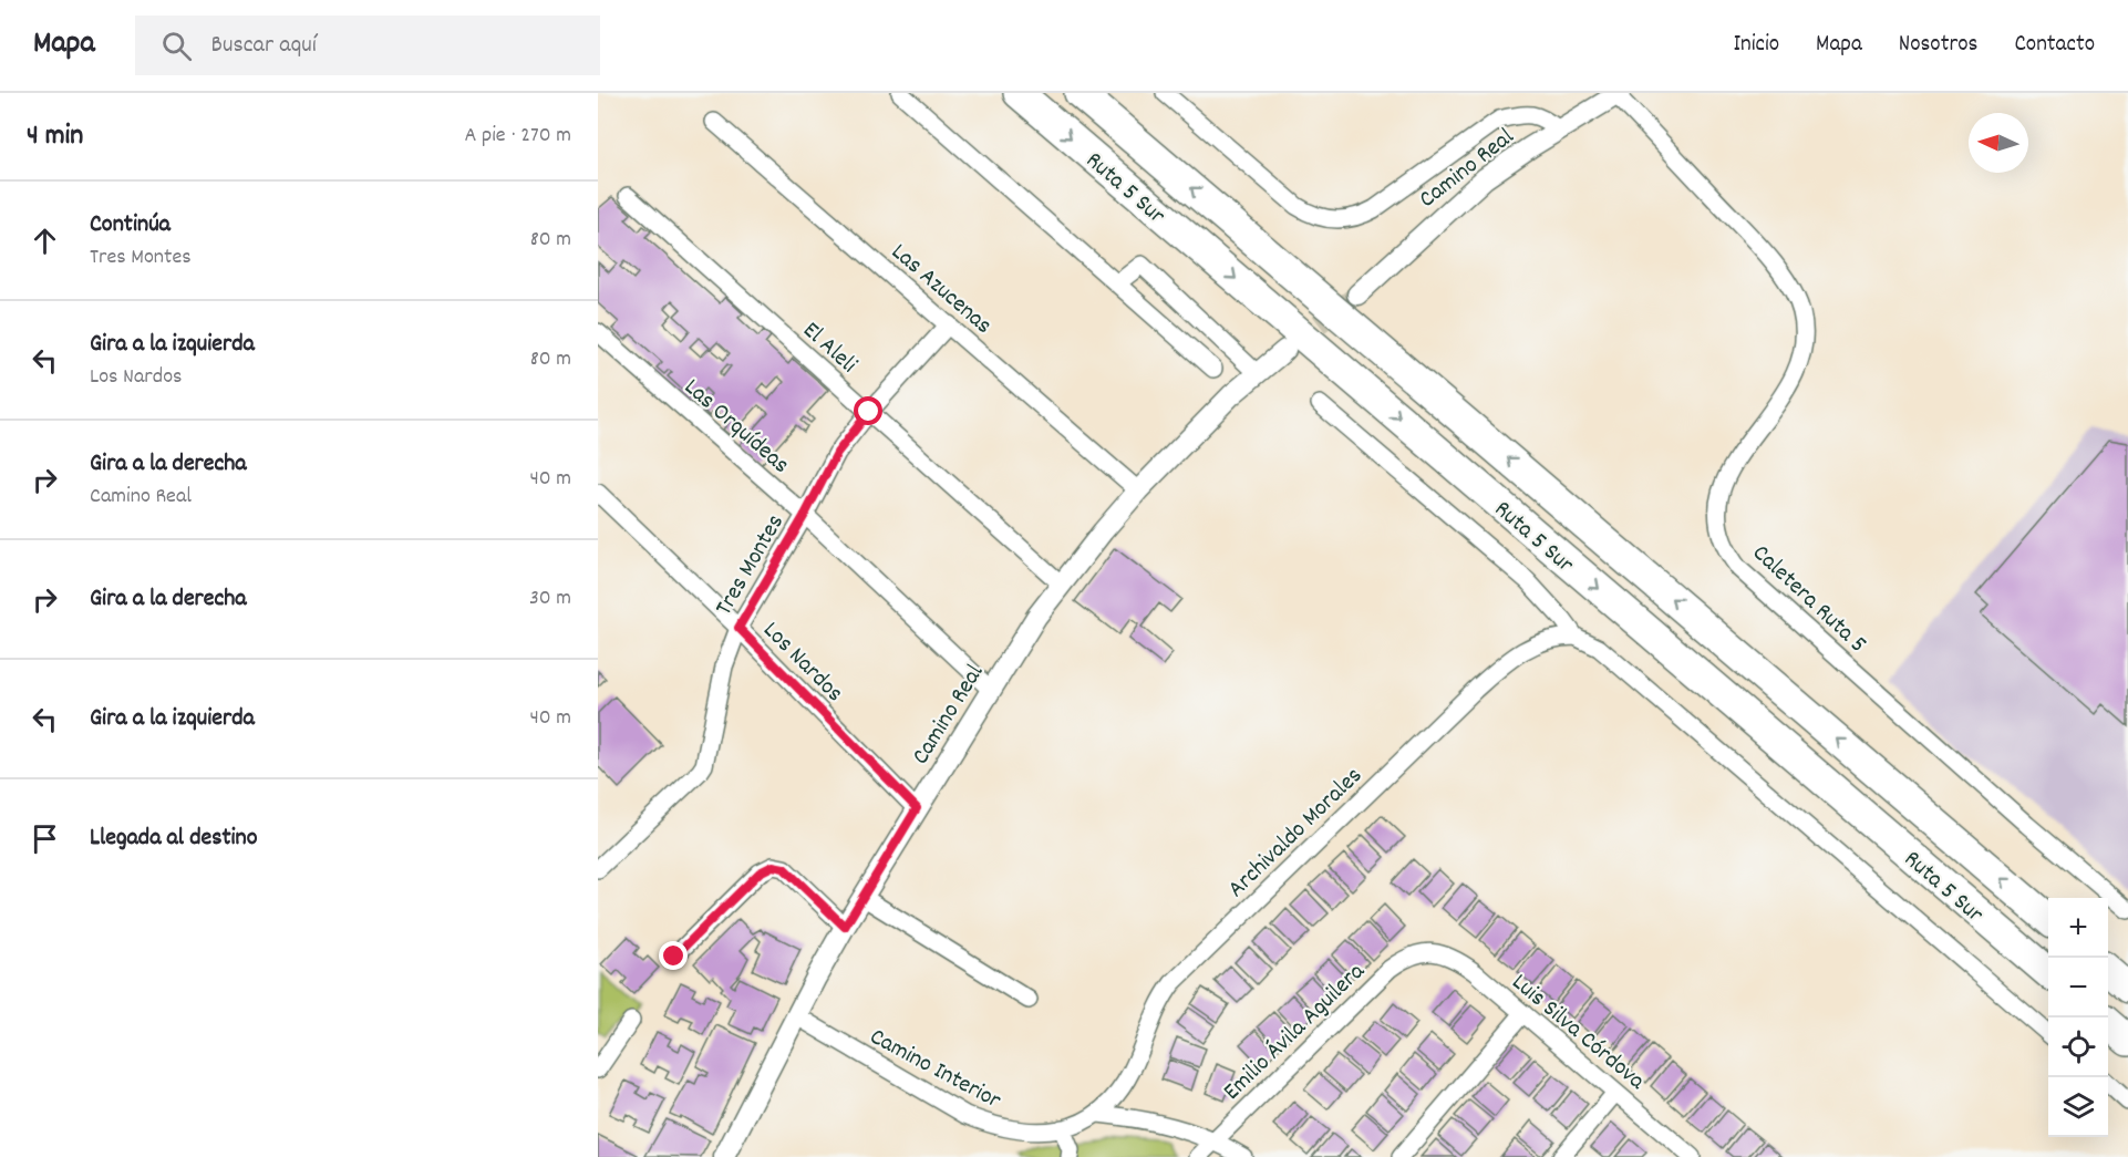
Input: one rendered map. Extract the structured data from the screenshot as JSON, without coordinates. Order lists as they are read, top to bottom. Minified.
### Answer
{"streets":{"highway":["Ruta 5 Sur"],"street":["Camino Real","Las Azucenas","El Aleli","Las Orquídeas","Tres Montes","Caletera Ruta 5","Los Nardos","Archivaldo Morales","Emilio Ávila Aguilera","Luis Silva Córdova","Camino Interior"]},"crossings":[["Camino Real","Las Azucenas"],["Camino Real","El Aleli"],["Camino Real","Las Orquídeas"],["Camino Real","Caletera Ruta 5"],["Camino Real","Los Nardos"],["Camino Real","Camino Interior"],["Las Azucenas","Tres Montes"],["El Aleli","Tres Montes"],["Las Orquídeas","Tres Montes"],["Tres Montes","Los Nardos"],["Archivaldo Morales","Camino Interior"],["Emilio Ávila Aguilera","Luis Silva Córdova"]],"north":"left","page":{"header":"Mapa","search":"Buscar aquí","nav":["Inicio","Mapa","Nosotros","Contacto"],"heading":["4 min","A pie · 270 m"],"list":[["Continúa","Tres Montes","80 m"],["Gira a la izquierda","Los Nardos","80 m"],["Gira a la derecha","Camino Real","40 m"],["Gira a la derecha","30 m"],["Gira a la izquierda","40 m"],"Llegada al destino"],"map_buttons":["+","−"]}}
